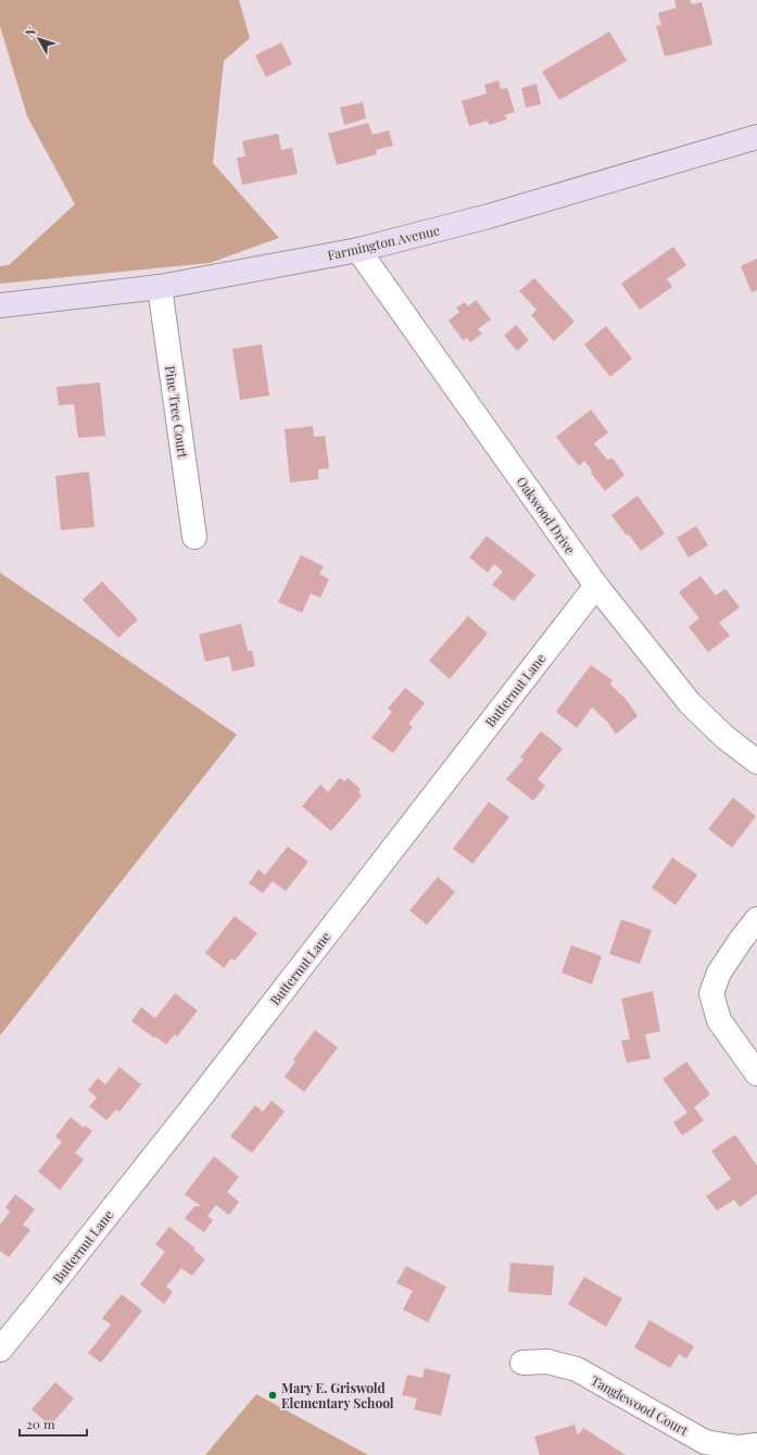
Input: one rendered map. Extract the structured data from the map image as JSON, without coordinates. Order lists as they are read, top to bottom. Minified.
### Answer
{"streets":{"main road":["Farmington Avenue"],"street":["Pine Tree Court","Oakwood Drive","Butternut Lane","Tanglewood Court"]},"crossings":[["Farmington Avenue","Pine Tree Court"],["Farmington Avenue","Oakwood Drive"],["Oakwood Drive","Butternut Lane"]],"places":["Mary E. Griswold Elementary School"],"scale_bar":"20 m","north":"top left"}
